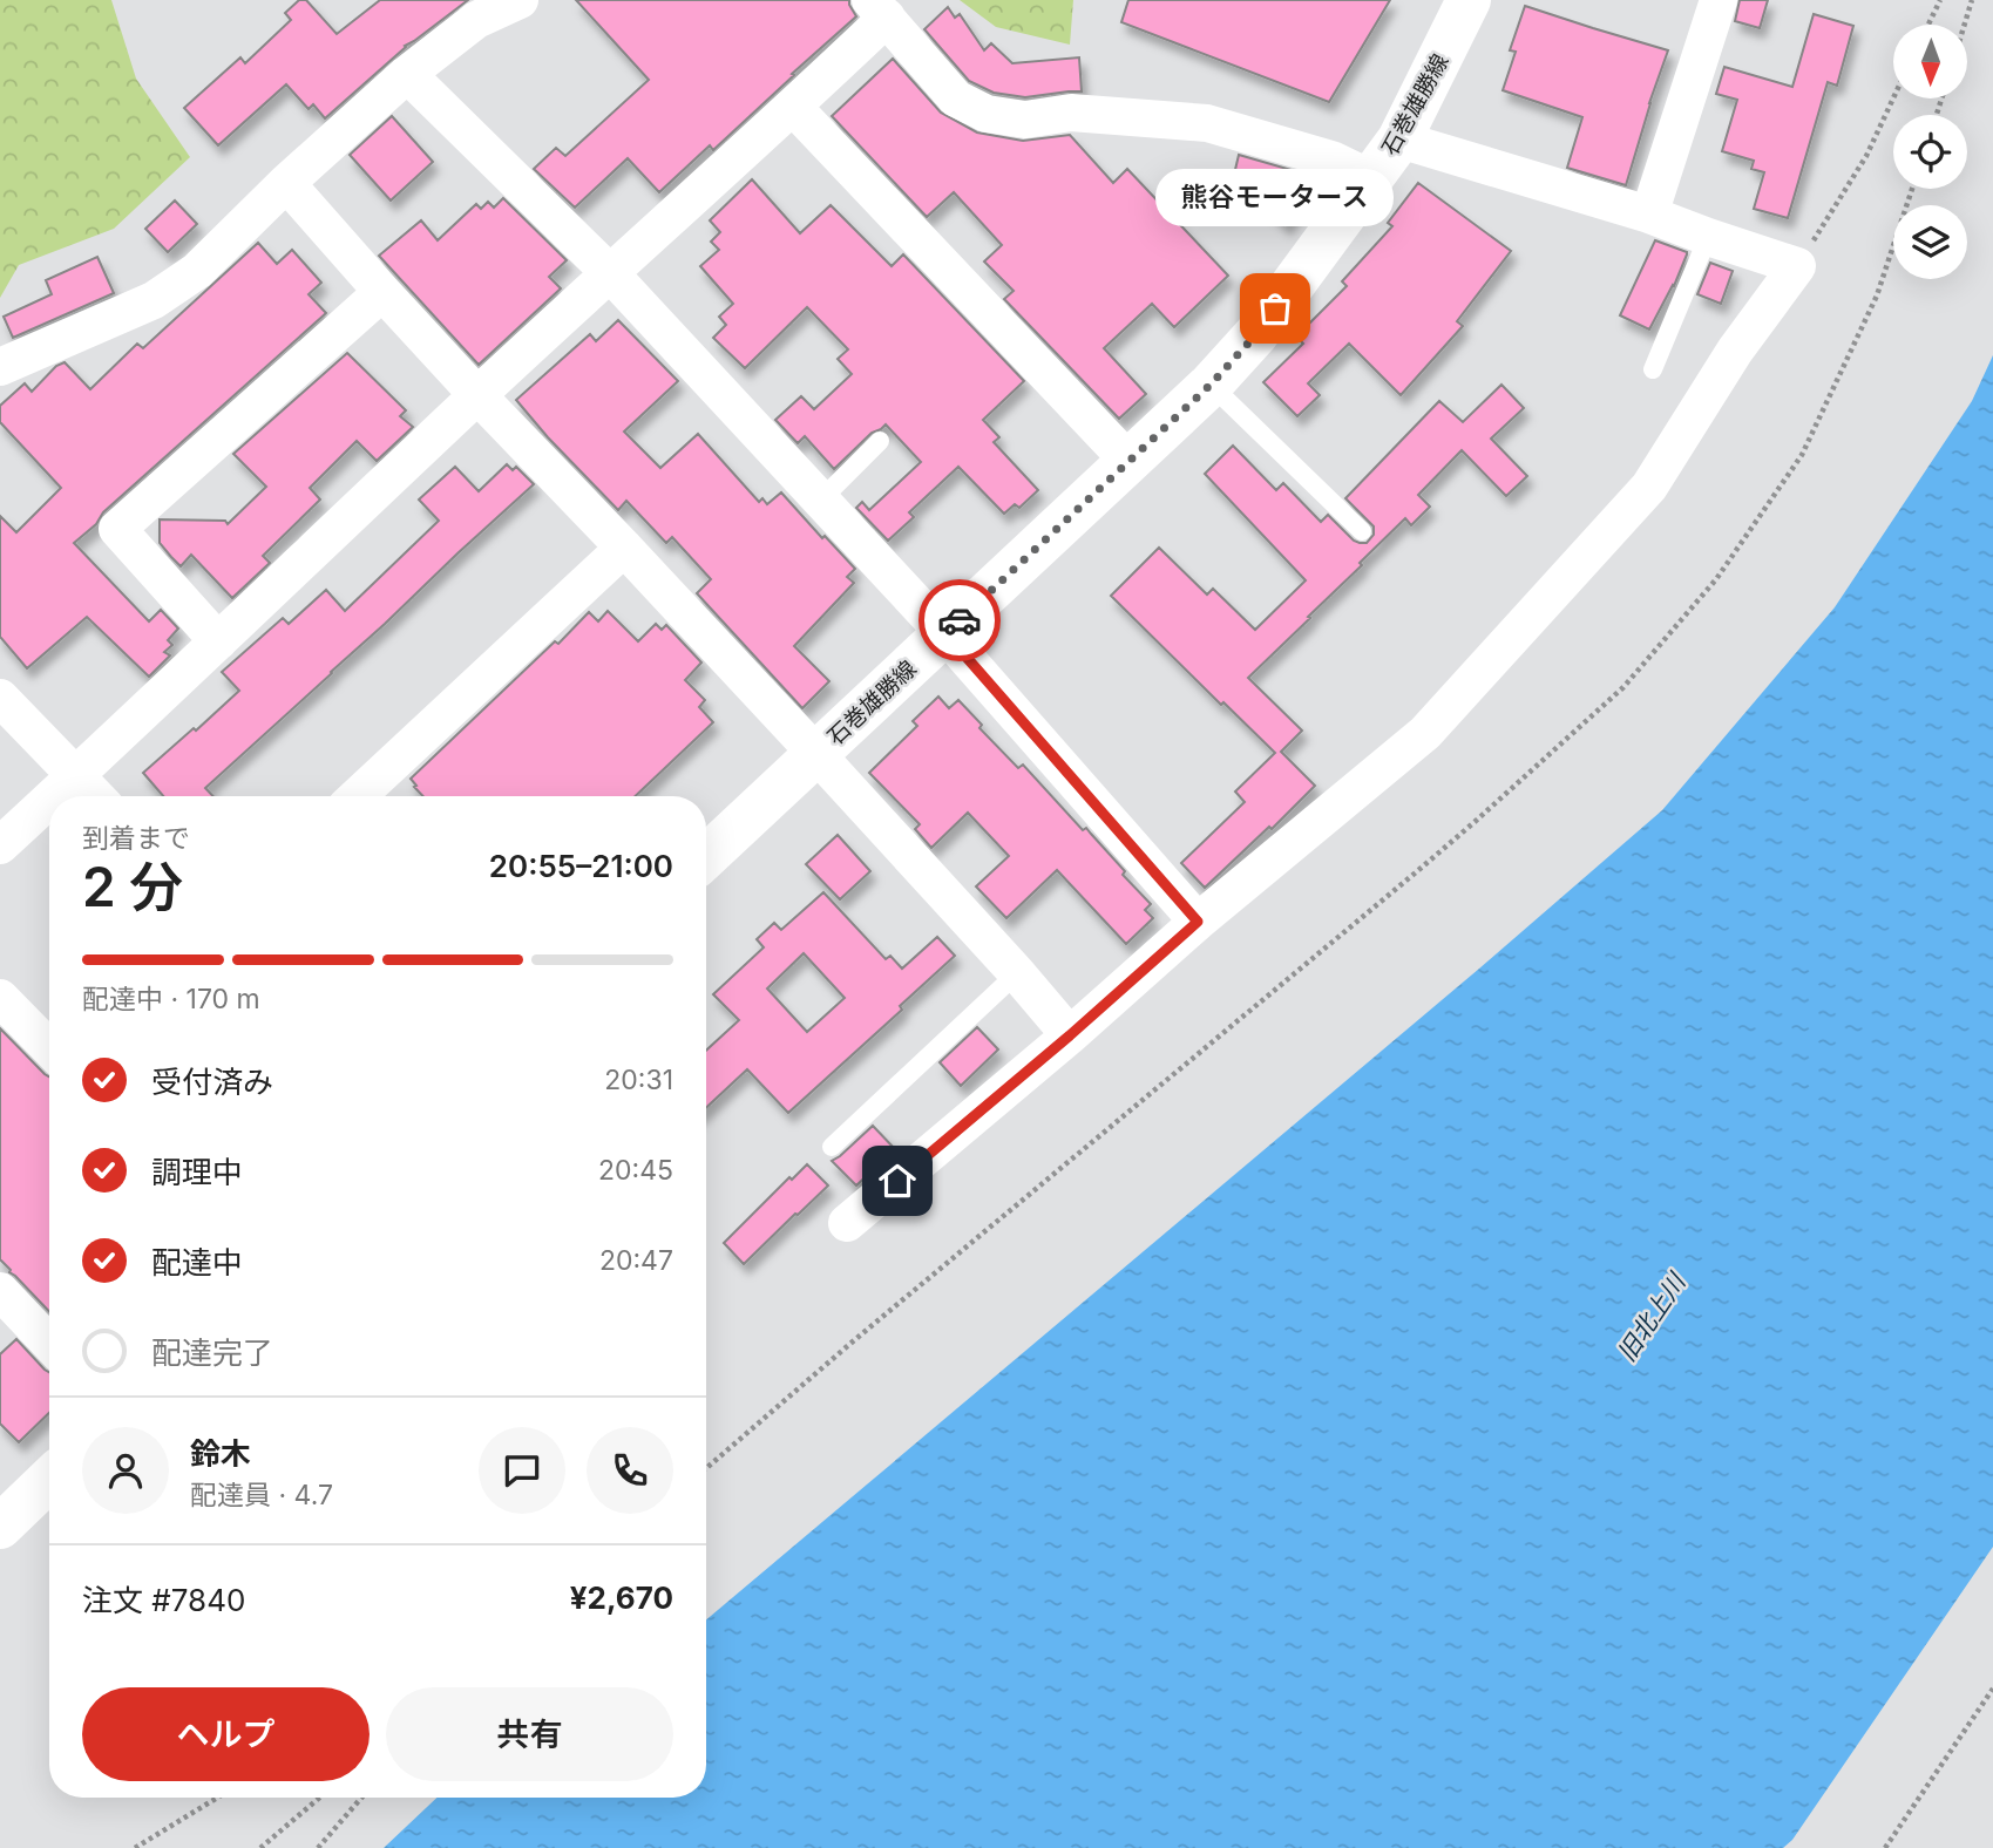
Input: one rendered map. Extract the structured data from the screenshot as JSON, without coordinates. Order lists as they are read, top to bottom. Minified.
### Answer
{"streets":{"main road":["石巻雄勝線"]},"water":["旧北上川"],"places":["熊谷モータース"],"north":"bottom","page":{"bubble":"熊谷モータース","heading":["2 分","到着まで","20:55–21:00"],"panel":["鈴木","配達員 · 4.7","注文 #7840","¥2,670"],"bar":"配達中 · 170 m","list":[["受付済み","20:31"],["調理中","20:45"],["配達中","20:47"],"配達完了"],"buttons":["ヘルプ","共有"]}}
